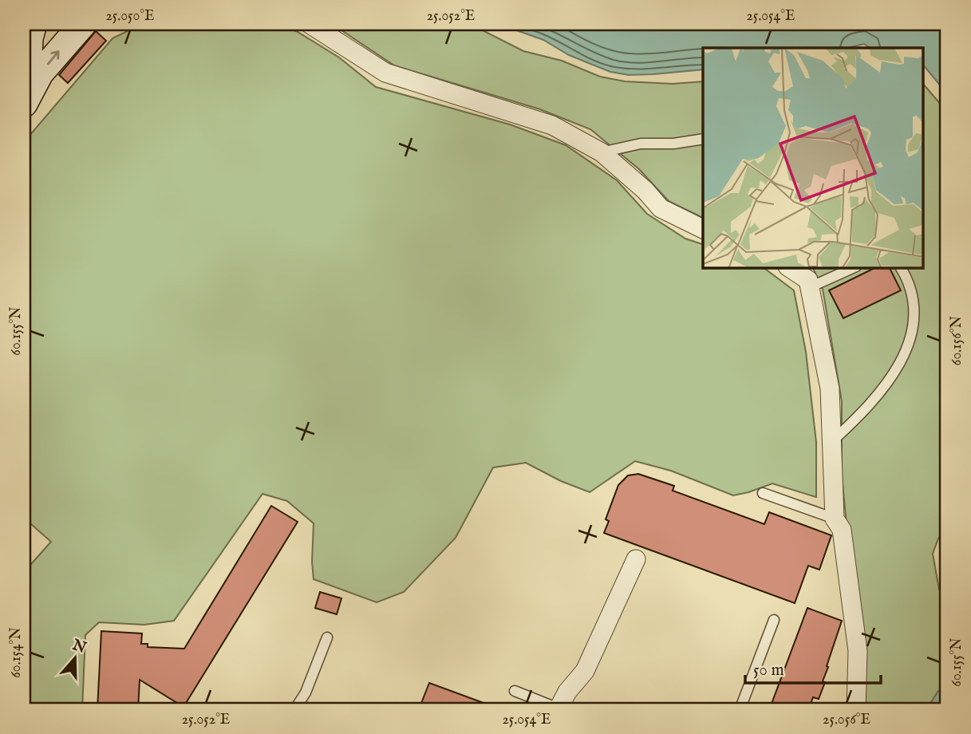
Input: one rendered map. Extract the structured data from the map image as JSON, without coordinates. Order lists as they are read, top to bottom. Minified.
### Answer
{"scale_bar":"50 m","north":"top","coordinates":["25.050°E","25.052°E","25.054°E","60.155°N","60.156°N","60.154°N","25.056°E"]}
